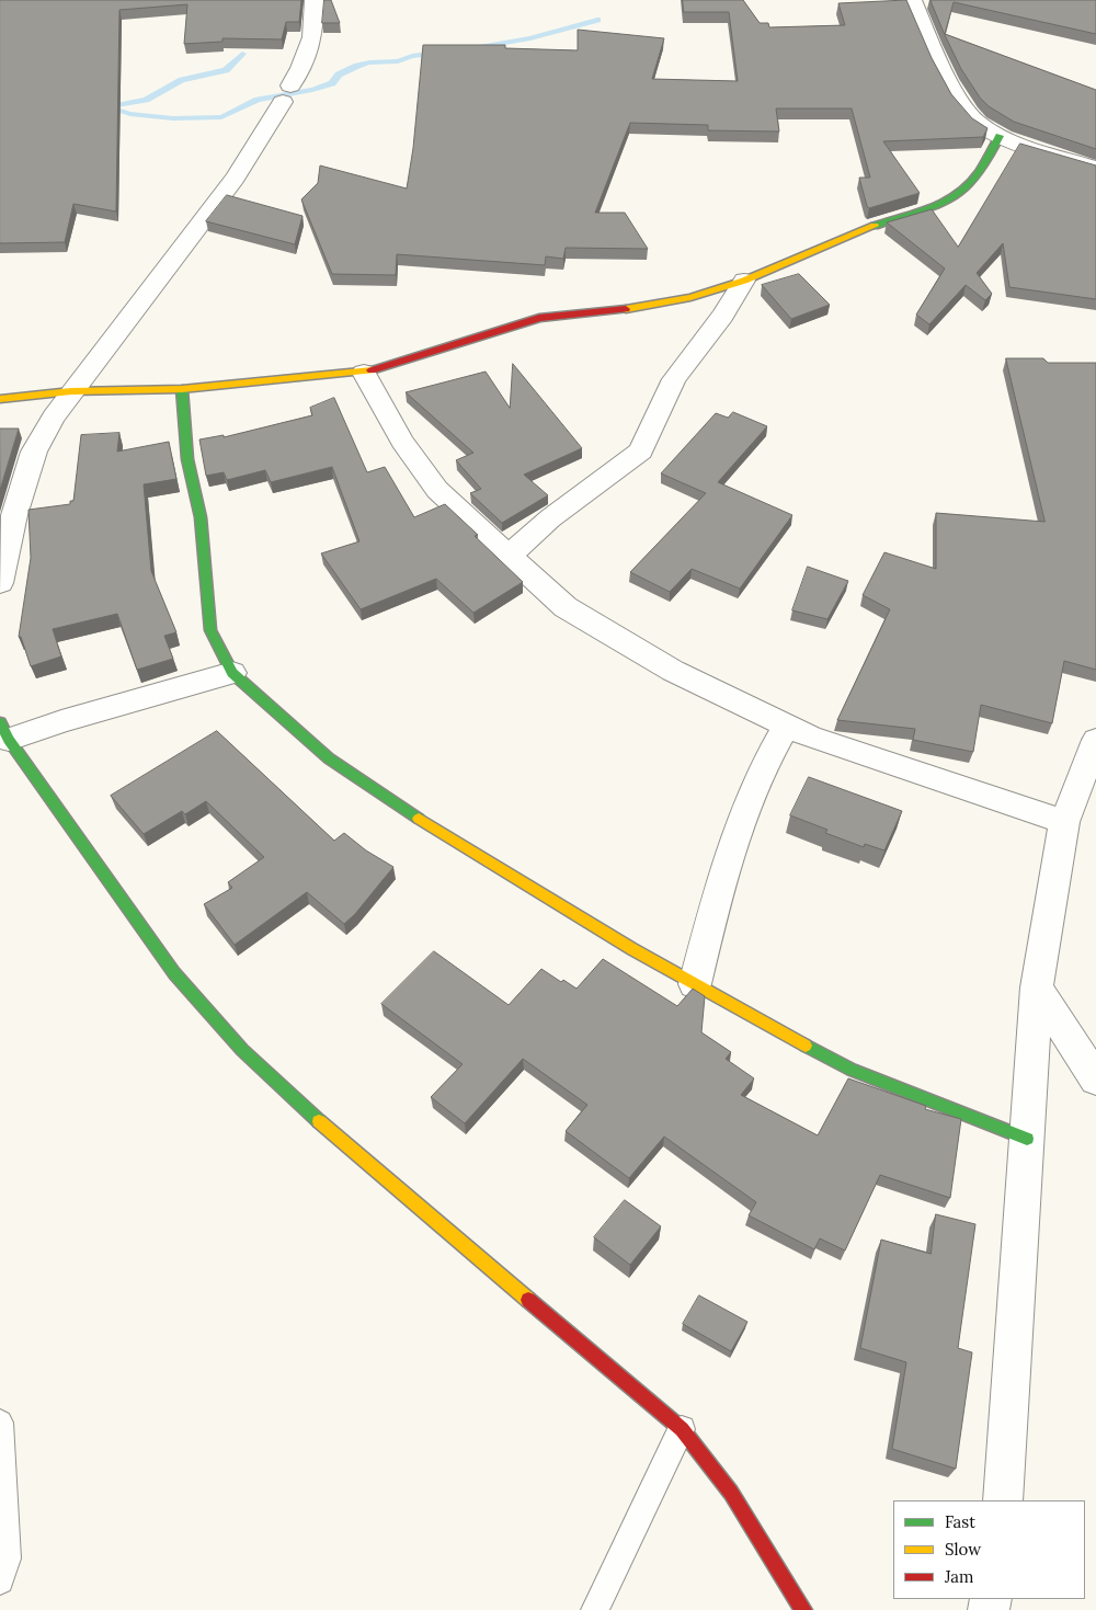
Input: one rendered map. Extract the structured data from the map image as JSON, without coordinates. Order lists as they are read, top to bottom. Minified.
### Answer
{"legend":["Fast","Slow","Jam"]}
